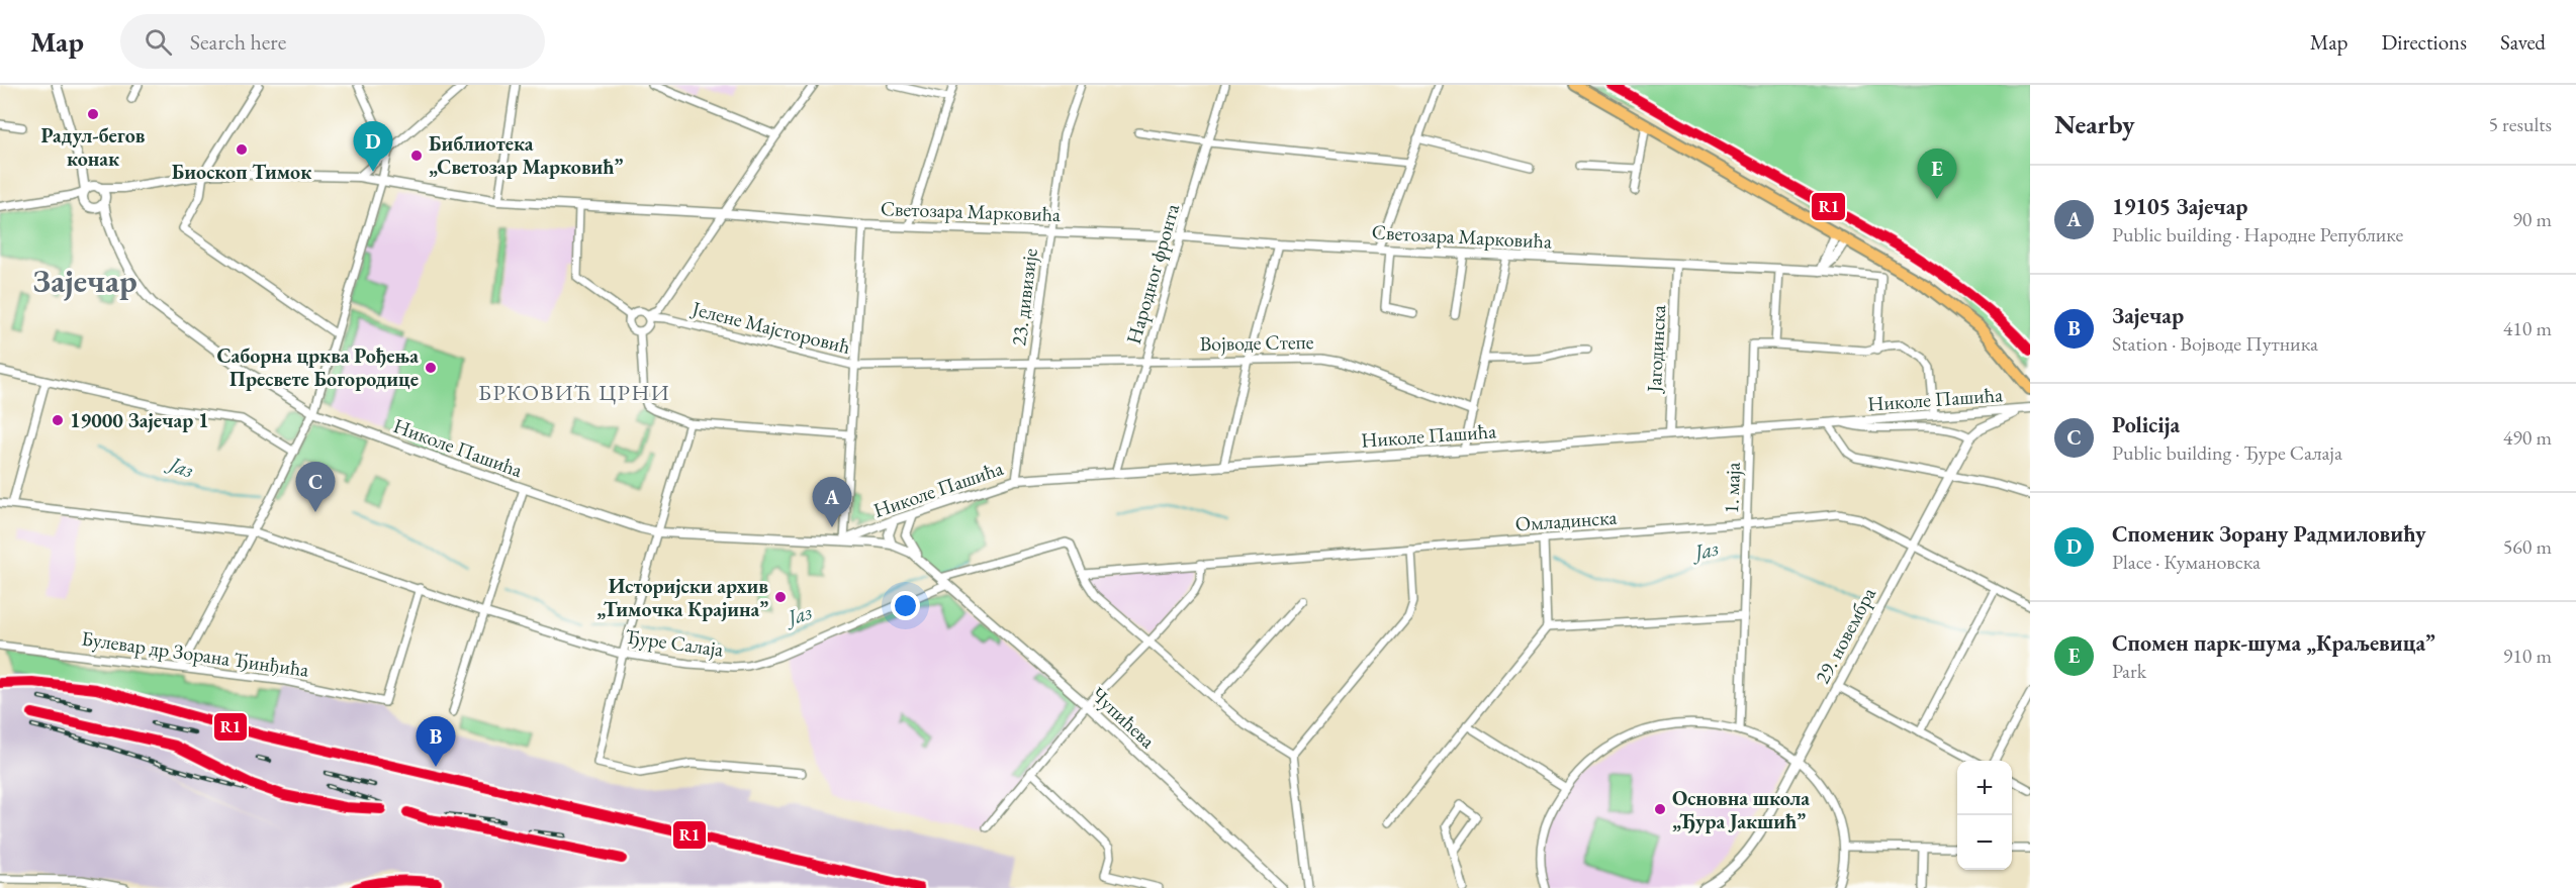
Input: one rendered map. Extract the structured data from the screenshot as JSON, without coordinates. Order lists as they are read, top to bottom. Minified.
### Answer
{"streets":{"street":["Светозара Марковића","Народног фронта","23. дивизије","Јелене Мајсторовић","Војводе Степе","Јагодинска","Николе Пашића","1. маја","Омладинска","29. новембра","Ђуре Салаја","Булевар др Зорана Ђинђића","Чупићева"]},"crossings":[["Светозара Марковића","Народног фронта"],["Светозара Марковића","23. дивизије"],["Светозара Марковића","Јагодинска"],["Народног фронта","Војводе Степе"],["Народног фронта","Николе Пашића"],["23. дивизије","Јелене Мајсторовић"],["23. дивизије","Војводе Степе"],["23. дивизије","Николе Пашића"],["Јелене Мајсторовић","Војводе Степе"],["Јагодинска","Николе Пашића"],["Николе Пашића","1. маја"],["Николе Пашића","29. новембра"],["1. маја","Омладинска"],["Омладинска","29. новембра"],["Омладинска","Ђуре Салаја"],["Ђуре Салаја","Булевар др Зорана Ђинђића"],["Ђуре Салаја","Чупићева"]],"districts":["Зајечар","БРКОВИЋ ЦРНИ"],"water":["Јаз"],"places":["Радул-бегов конак","Биоскоп Тимок","Библиотека „Светозар Марковић”","Саборна црква Рођења Пресвете Богородице","19000 Зајечар 1","Историјски архив „Тимочка Крајина”","Основна школа „Ђура Јакшић”"],"lines":["transit line R1"],"page":{"header":"Map","search":"Search here","nav":["Map","Directions","Saved"],"heading":["Nearby","5 results"],"pins":["D","E","C","A","B"],"list":[{"mark":"A","name":"19105 Зајечар","note":"Public building · Народне Републике","value":"90 m"},{"mark":"B","name":"Зајечар","note":"Station · Војводе Путника","value":"410 m"},{"mark":"C","name":"Policija","note":"Public building · Ђуре Салаја","value":"490 m"},{"mark":"D","name":"Споменик Зорану Радмиловићу","note":"Place · Кумановска","value":"560 m"},{"mark":"E","name":"Спомен парк-шума „Краљевица”","note":"Park","value":"910 m"}],"map_buttons":["+","−"]}}
